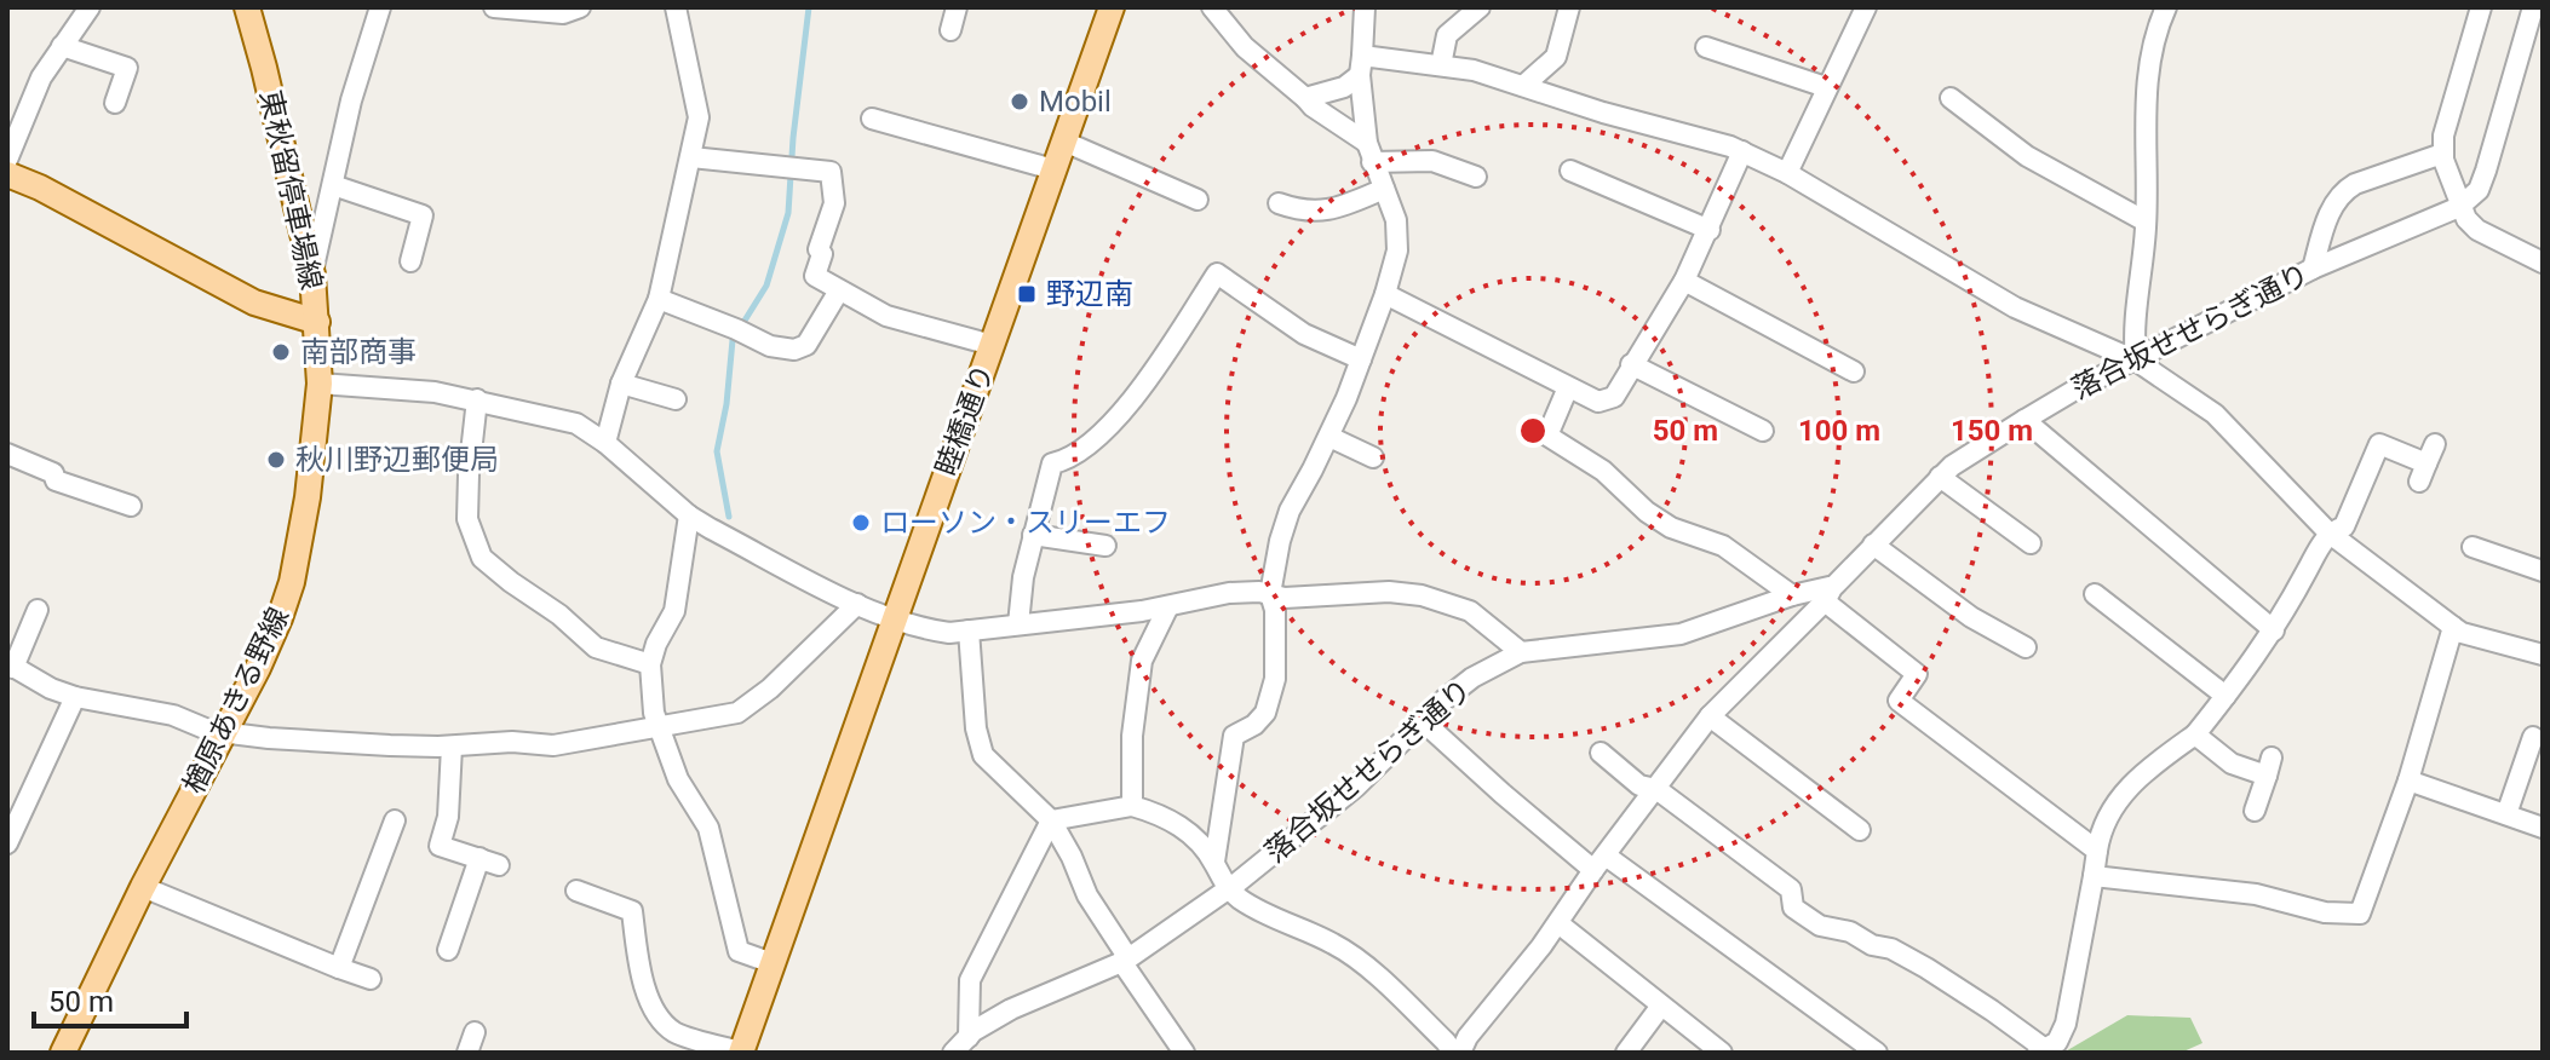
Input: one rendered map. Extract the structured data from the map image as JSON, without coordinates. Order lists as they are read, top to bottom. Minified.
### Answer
{"streets":{"main road":["東秋留停車場線","睦橋通り","楢原あきる野線"],"street":["落合坂せせらぎ通り"]},"crossings":[["東秋留停車場線","楢原あきる野線"]],"places":{"other":["Mobil","南部商事","秋川野辺郵便局","ローソン・スリーエフ"],"transit":["野辺南"]},"scale_bar":"50 m","rings":["50 m","100 m","150 m"]}
